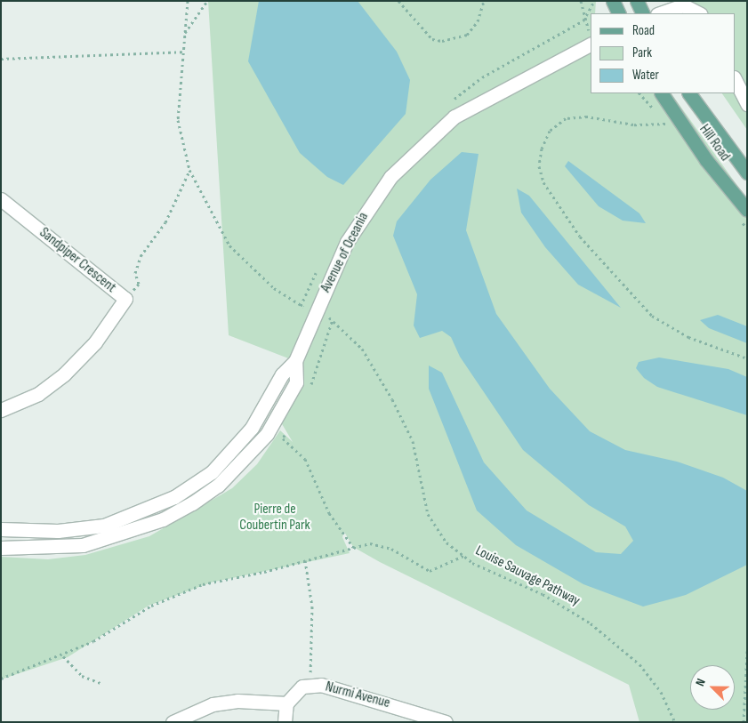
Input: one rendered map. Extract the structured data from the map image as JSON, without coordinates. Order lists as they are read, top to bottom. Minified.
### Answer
{"streets":{"main road":["Hill Road"],"street":["Avenue of Oceania","Sandpiper Crescent","Nurmi Avenue"],"path":["Louise Sauvage Pathway"]},"parks":["Pierre de Coubertin Park"],"legend":["Road","Park","Water"],"north":"top left"}
